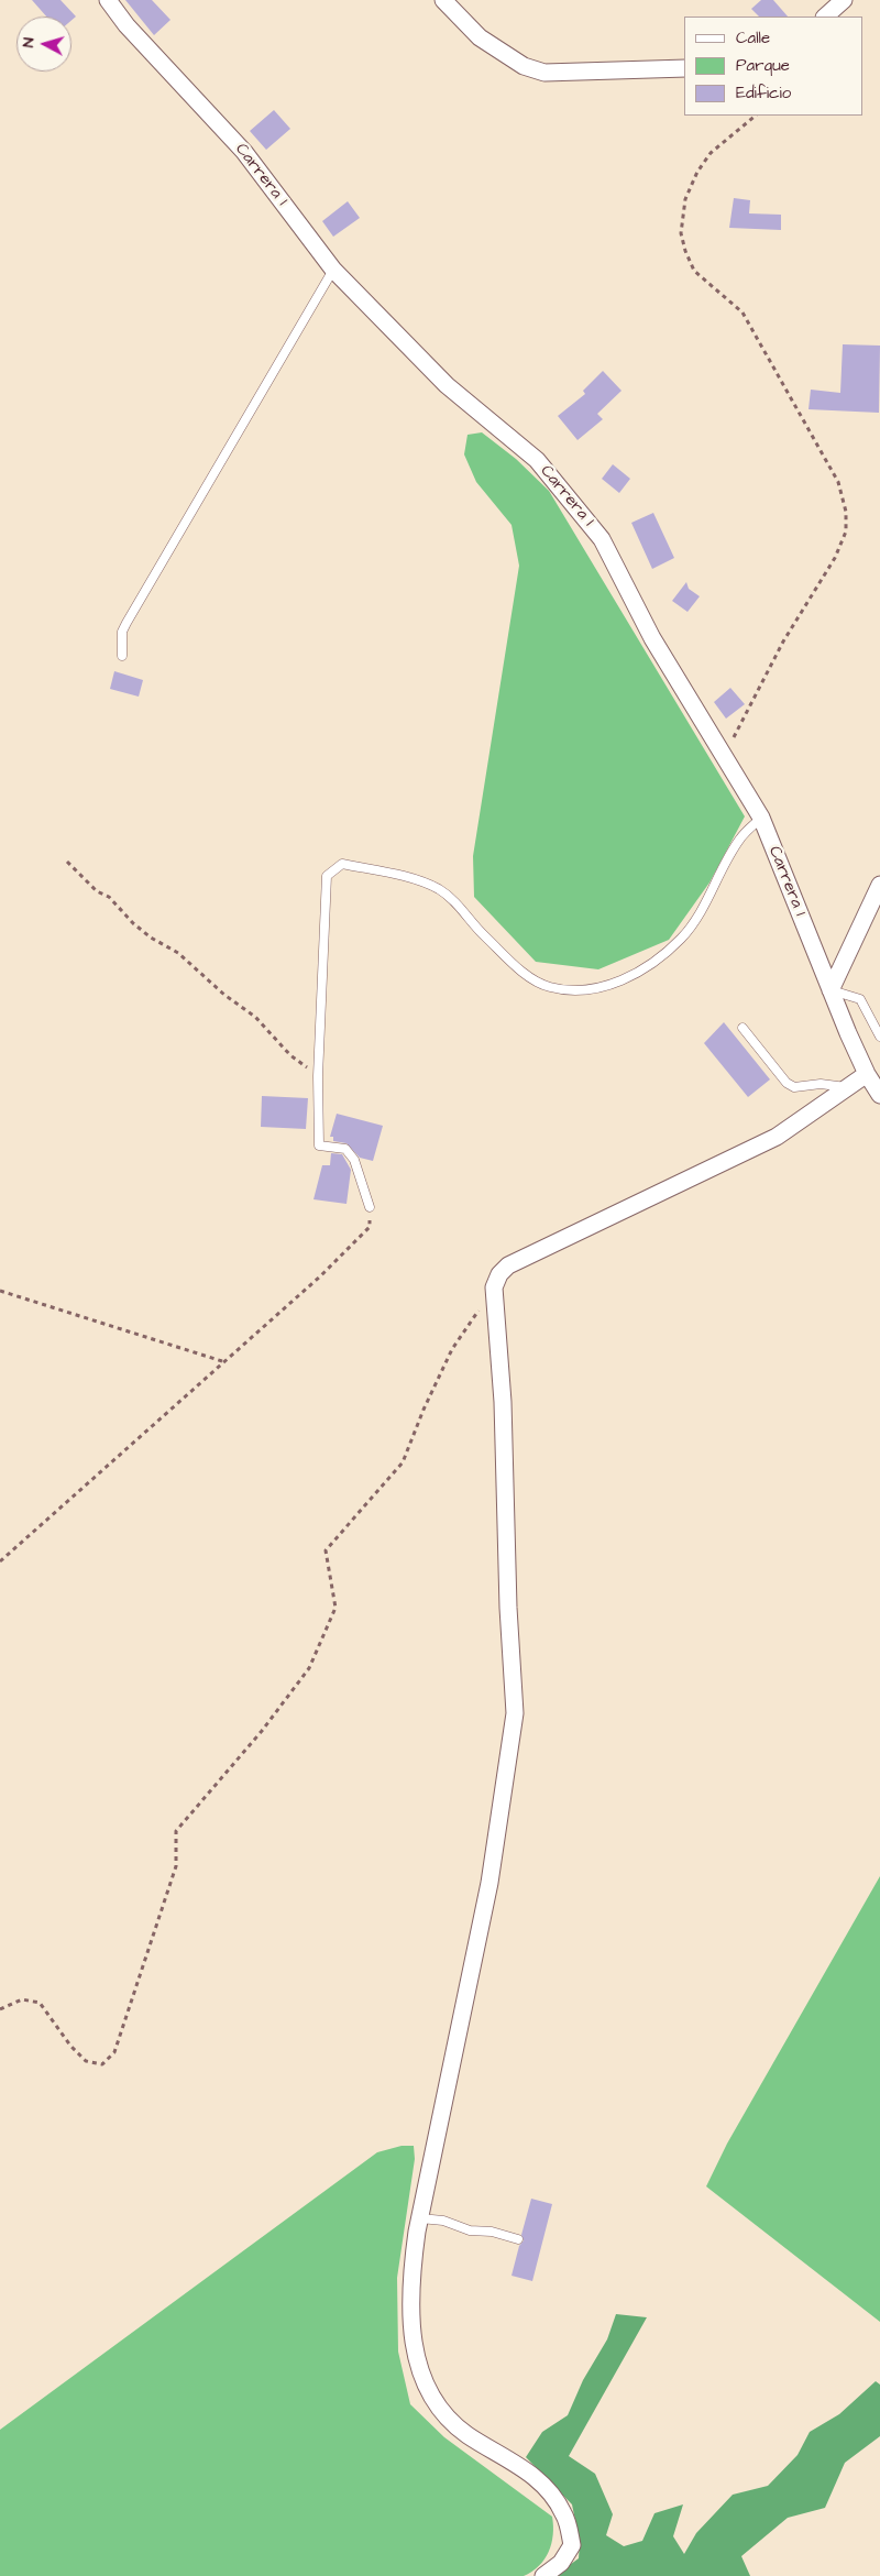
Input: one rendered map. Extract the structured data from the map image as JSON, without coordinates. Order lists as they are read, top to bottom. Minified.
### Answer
{"streets":{"street":["Carrera 1"]},"legend":["Calle","Parque","Edificio"],"north":"left"}
